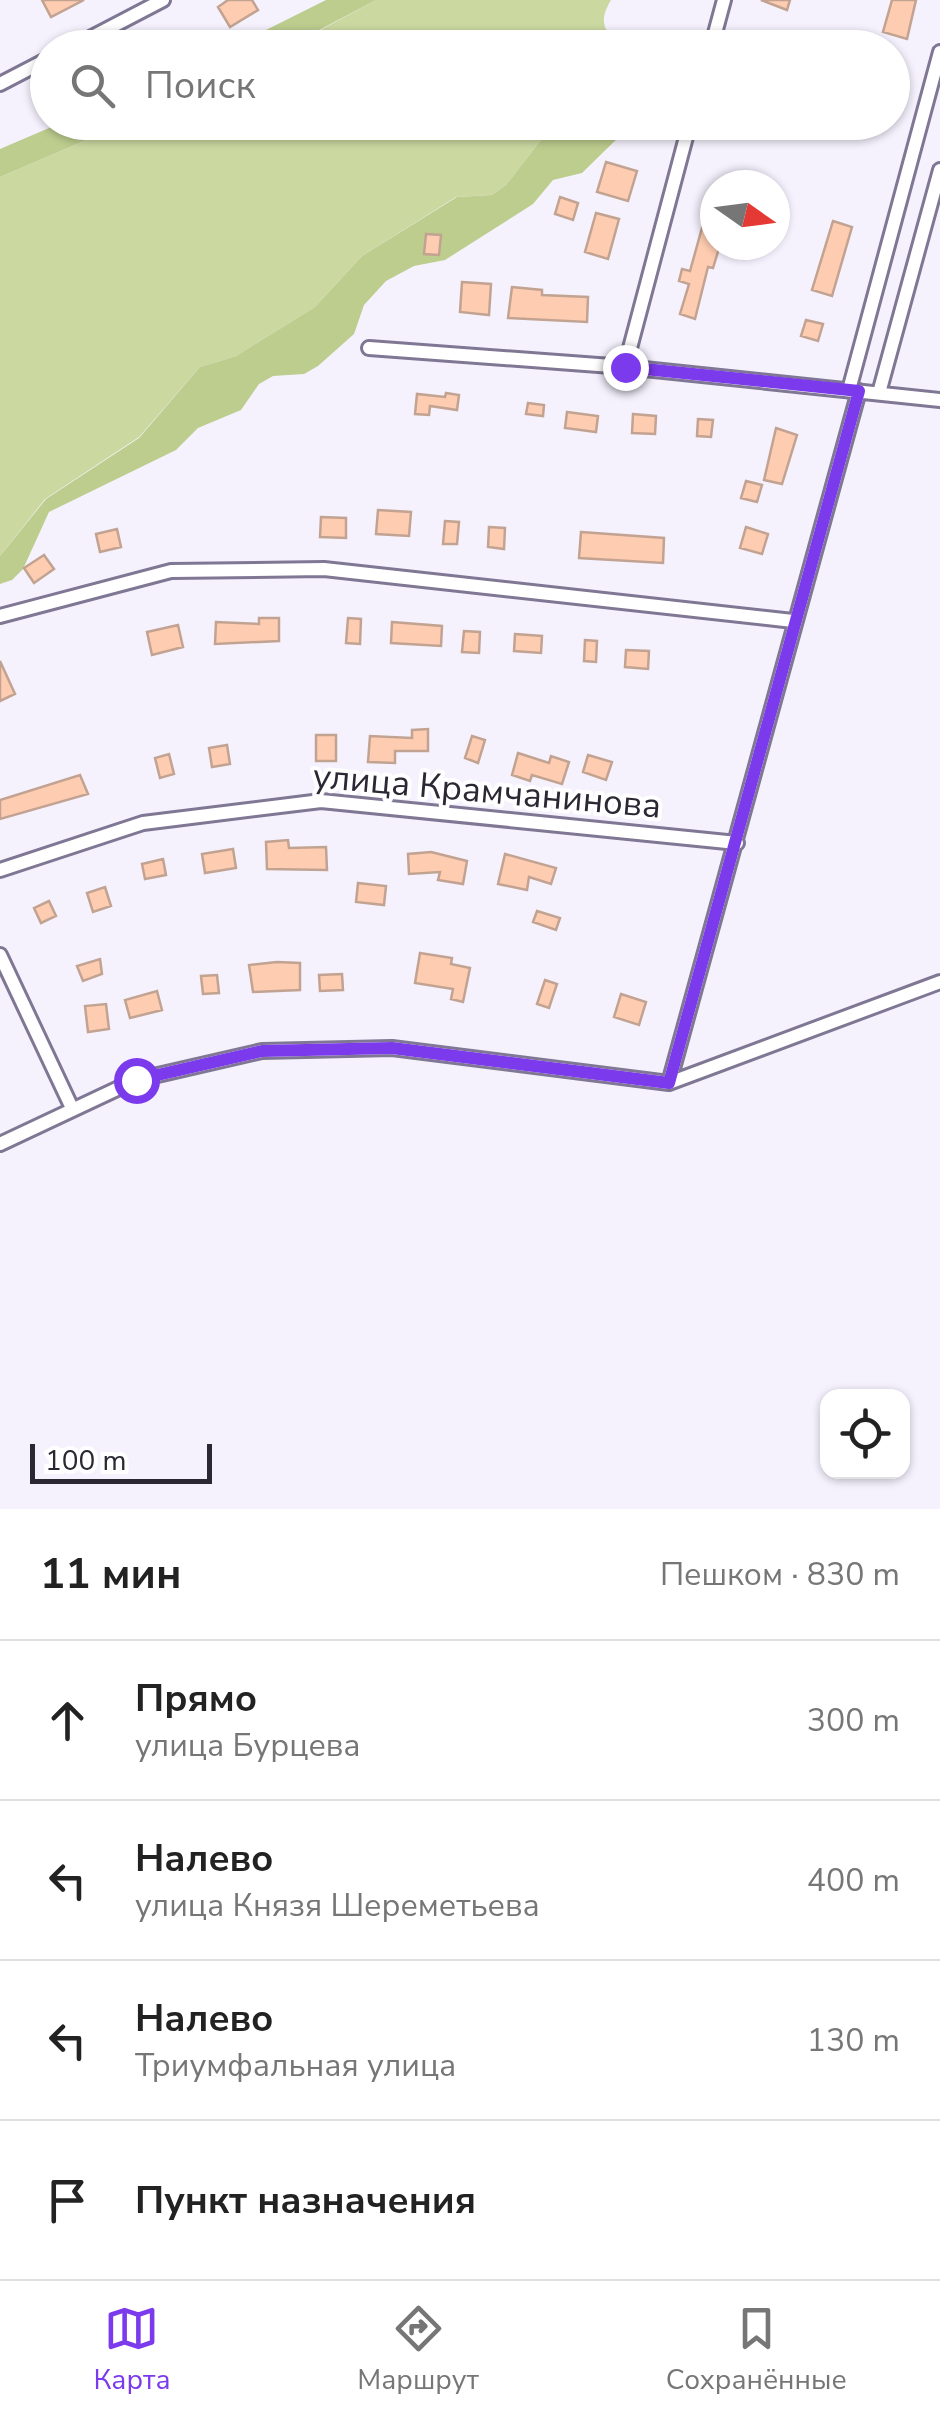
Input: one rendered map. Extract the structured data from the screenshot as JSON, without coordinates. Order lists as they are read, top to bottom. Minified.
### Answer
{"streets":{"street":["улица Крамчанинова"]},"scale_bar":"100 m","north":"right","page":{"search":"Поиск","scale":"100 m","heading":["11 мин","Пешком · 830 m"],"list":[["Прямо","улица Бурцева","300 m"],["Налево","улица Князя Шереметьева","400 m"],["Налево","Триумфальная улица","130 m"],"Пункт назначения"],"nav":["Карта","Маршрут","Сохранённые"]}}
